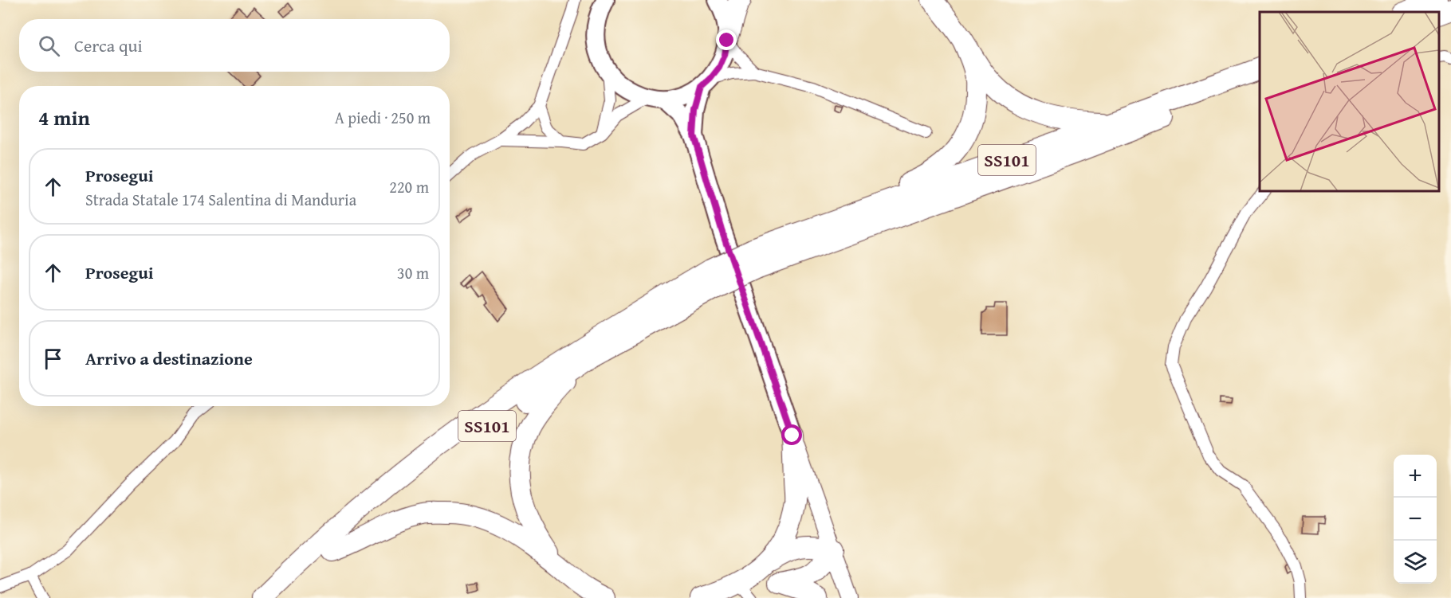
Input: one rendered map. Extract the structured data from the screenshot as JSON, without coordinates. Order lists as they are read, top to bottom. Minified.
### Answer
{"streets":{"highway":["SS101"]},"page":{"search":"Cerca qui","heading":["4 min","A piedi · 250 m"],"list":[["Prosegui","Strada Statale 174 Salentina di Manduria","220 m"],["Prosegui","30 m"],"Arrivo a destinazione"],"map_buttons":["+","−"]}}
